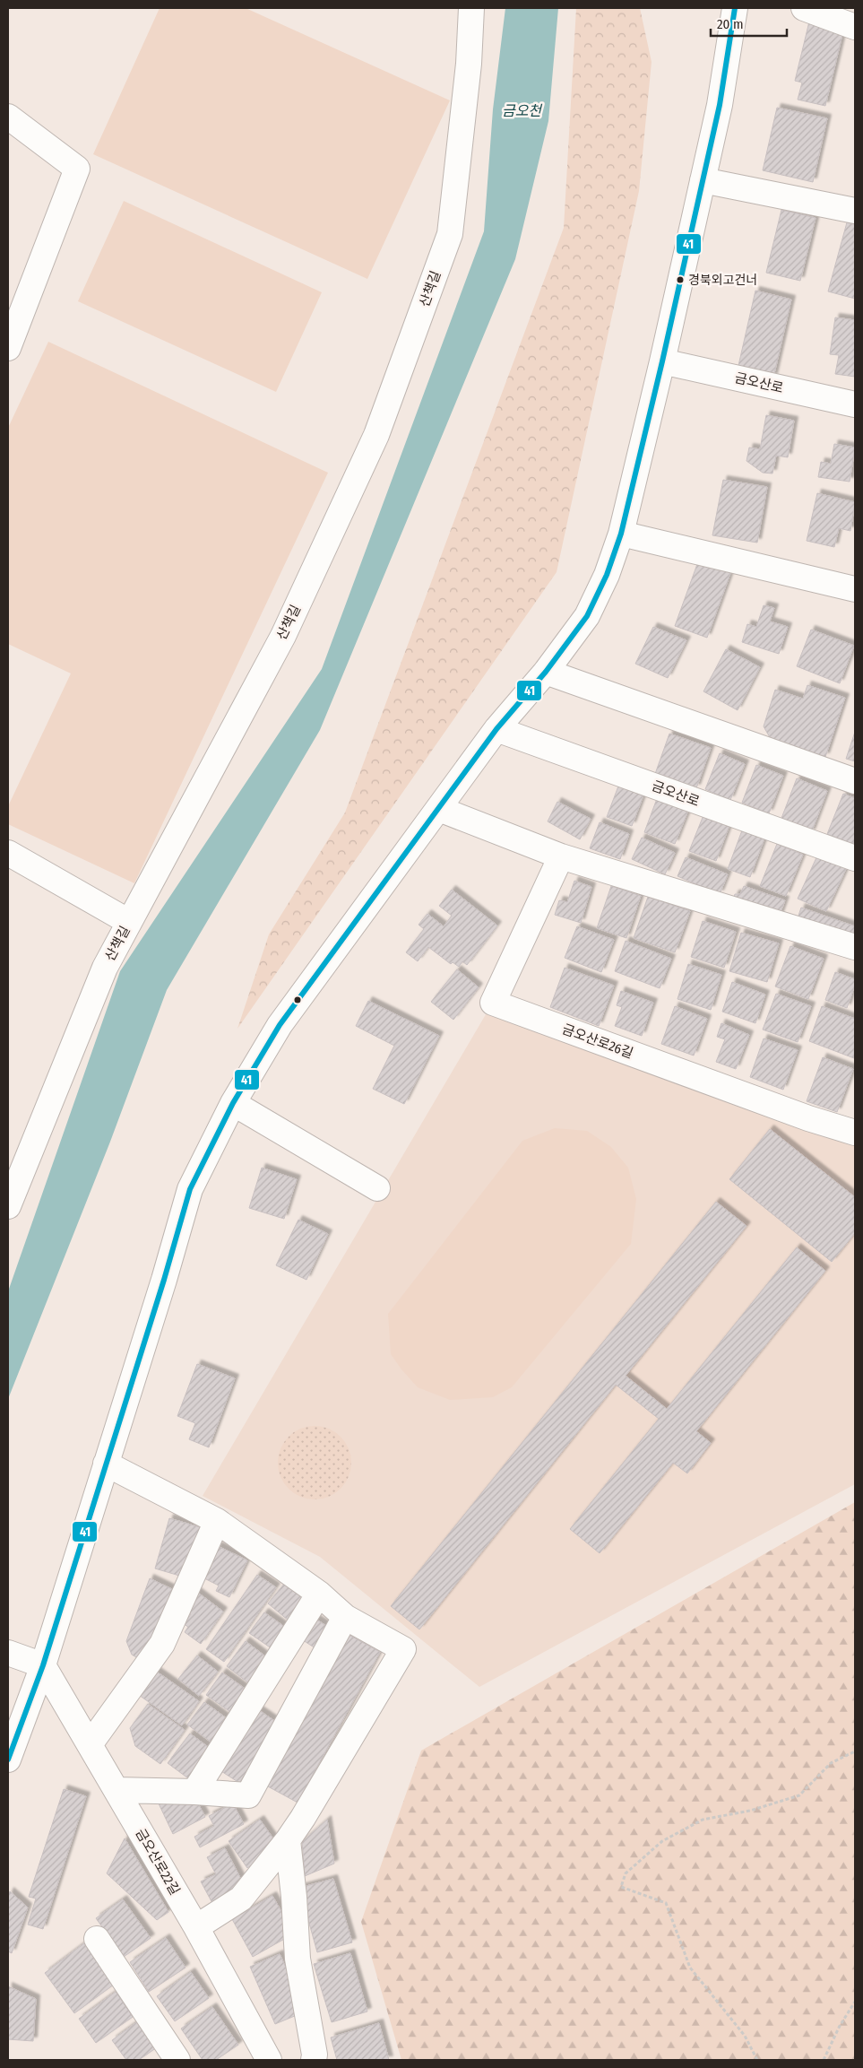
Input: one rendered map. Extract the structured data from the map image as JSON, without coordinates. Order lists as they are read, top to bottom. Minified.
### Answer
{"streets":{"street":["산책길","금오산로","금오산로26길","금오산로22길"]},"water":["금오천"],"places":["경북외고건너"],"lines":["transit line 41"],"scale_bar":"20 m"}
